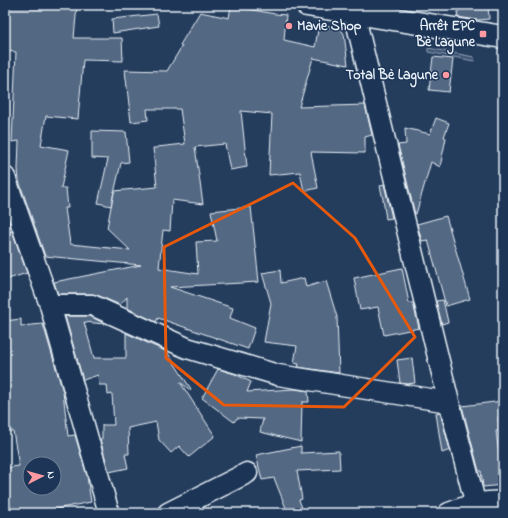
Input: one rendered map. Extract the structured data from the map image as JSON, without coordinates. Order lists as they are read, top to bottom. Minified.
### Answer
{"places":{"other":["Mavie Shop","Total Bè Lagune"],"transit":["Arrêt EPC Bè Lagune"]},"north":"right"}
